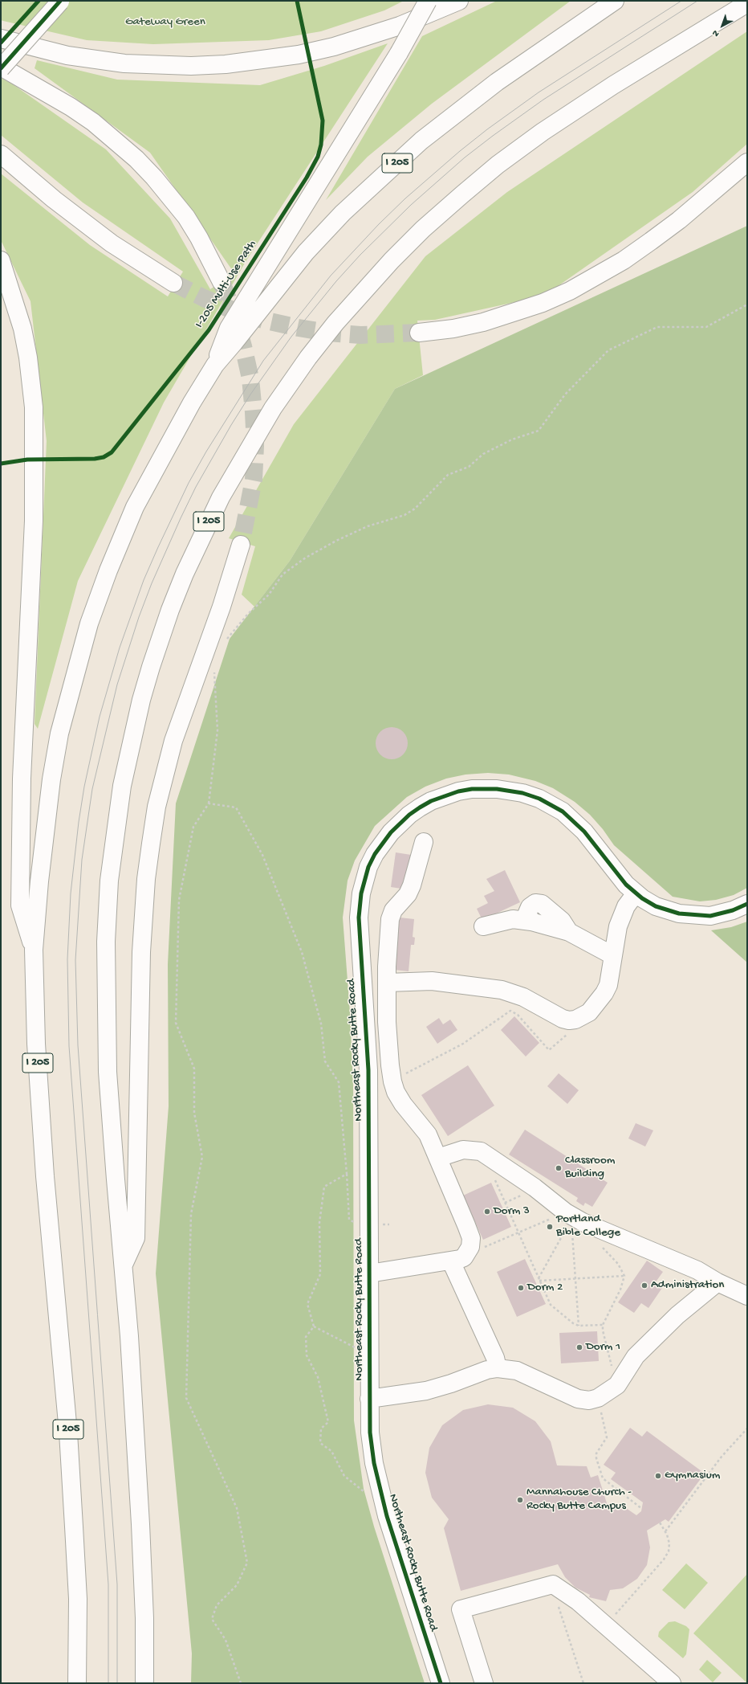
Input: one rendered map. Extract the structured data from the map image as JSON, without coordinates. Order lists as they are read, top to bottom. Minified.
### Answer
{"streets":{"main road":["I 205","Northeast Rocky Butte Road"],"cycle path":["I-205 Multi-Use Path"]},"parks":["Gateway Green"],"places":["Classroom Building","Dorm 3","Portland Bible College","Administration","Dorm 2","Dorm 1","Gymnasium","Mannahouse Church - Rocky Butte Campus"],"north":"bottom left"}
